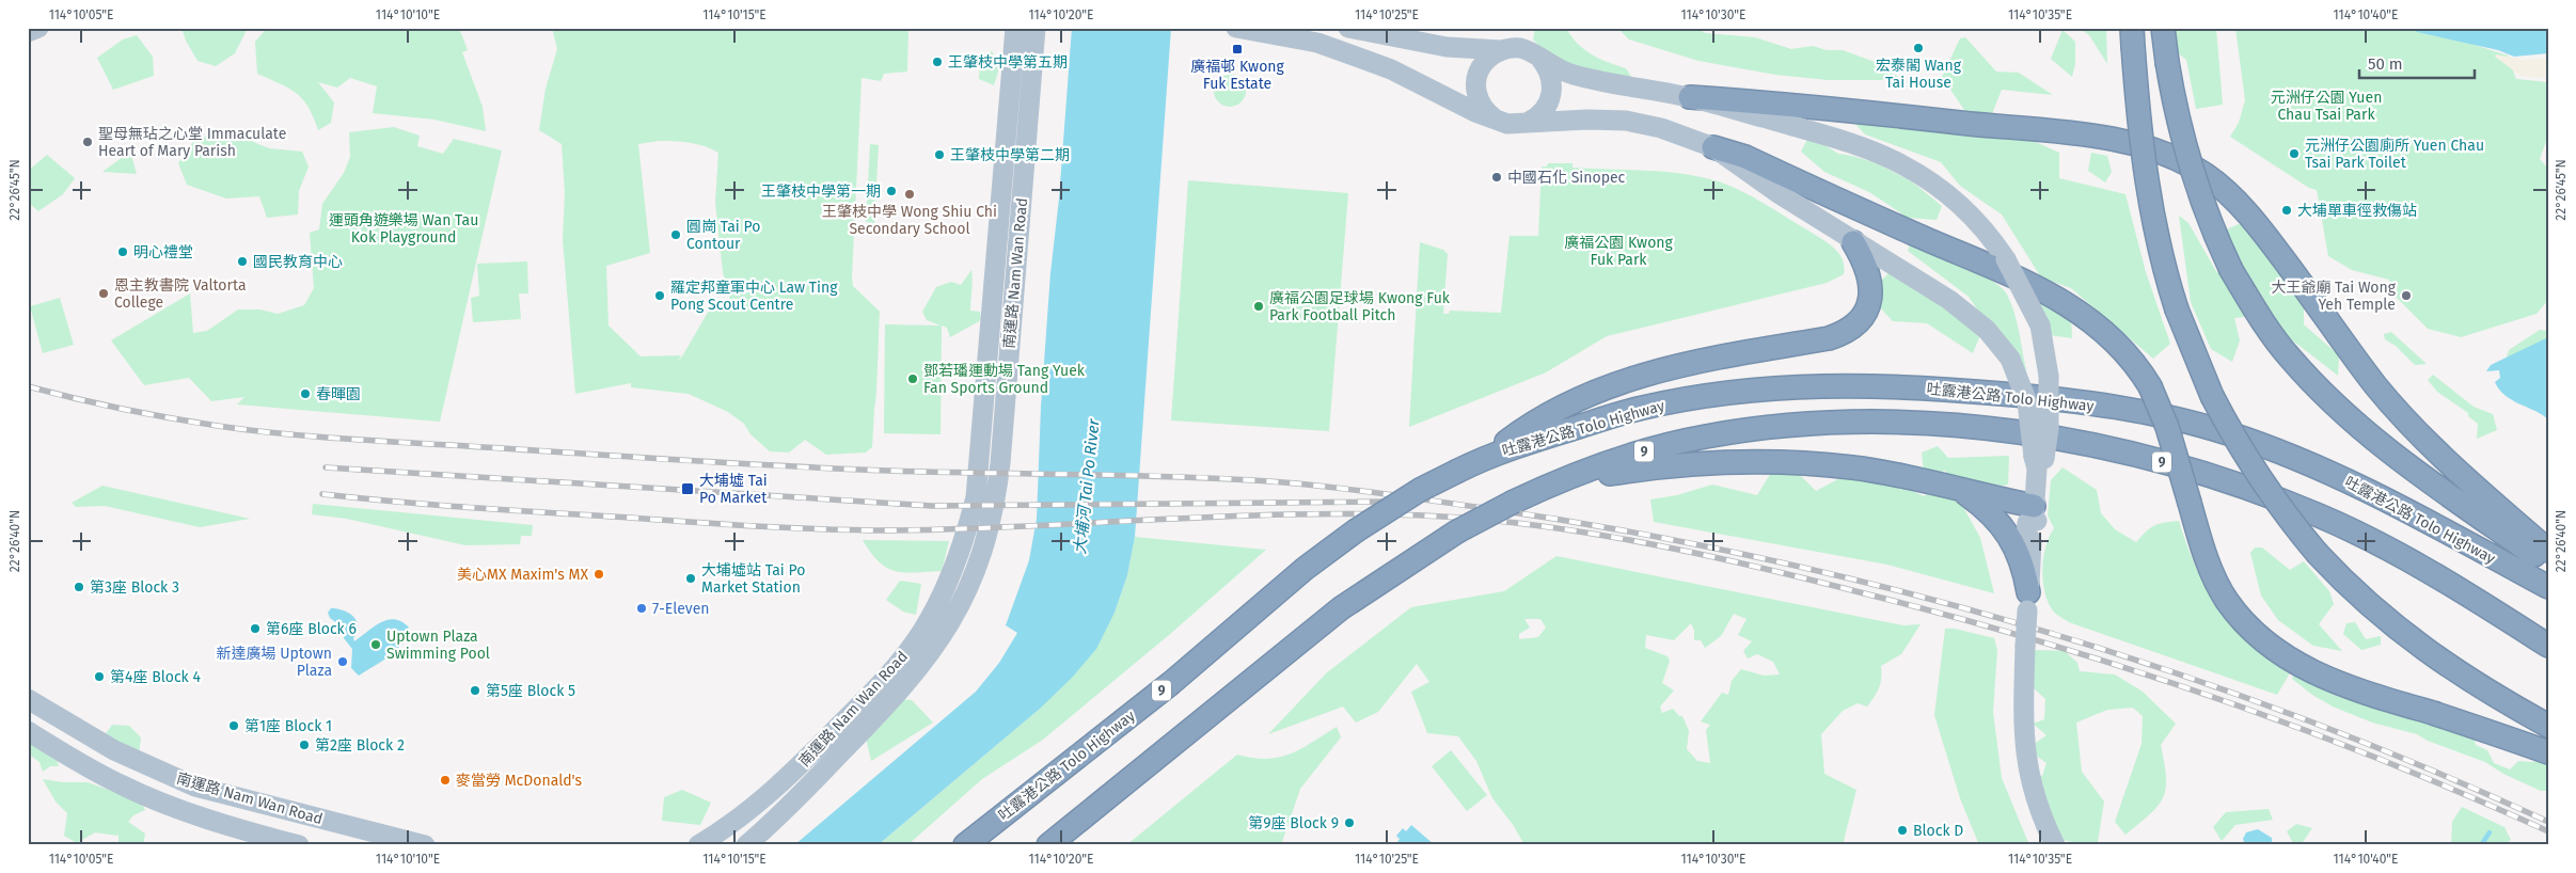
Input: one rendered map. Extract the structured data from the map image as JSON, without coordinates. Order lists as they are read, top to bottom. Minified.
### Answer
{"streets":{"highway":["吐露港公路 Tolo Highway","9"],"main road":["南運路 Nam Wan Road"]},"water":["大埔河 Tai Po River"],"parks":["元洲仔公園 Yuen Chau Tsai Park","運頭角遊樂場 Wan Tau Kok Playground","廣福公園 Kwong Fuk Park"],"places":{"other":["宏泰閣 Wang Tai House","王肇枝中學第五期","聖母無玷之心堂 Immaculate Heart of Mary Parish","元洲仔公園廁所 Yuen Chau Tsai Park Toilet","王肇枝中學第二期","中國石化 Sinopec","王肇枝中學第一期","王肇枝中學 Wong Shiu Chi Secondary School","大埔單車徑救傷站","圓崗 Tai Po Contour","明心禮堂","國民教育中心","恩主教書院 Valtorta College","羅定邦童軍中心 Law Ting Pong Scout Centre","大王爺廟 Tai Wong Yeh Temple","廣福公園足球場 Kwong Fuk Park Football Pitch","鄧若璠運動場 Tang Yuek Fan Sports Ground","春暉園","美心MX Maxim's MX","大埔墟站 Tai Po Market Station","第3座 Block 3","7-Eleven","第6座 Block 6","Uptown Plaza Swimming Pool","新達廣場 Uptown Plaza","第4座 Block 4","第5座 Block 5","第1座 Block 1","第2座 Block 2","麥當勞 McDonald's","第9座 Block 9","Block D"],"transit":["廣福邨 Kwong Fuk Estate","大埔墟 Tai Po Market"]},"scale_bar":"50 m","coordinates":["114°10'05\"E","114°10'10\"E","114°10'15\"E","114°10'20\"E","114°10'25\"E","114°10'30\"E","114°10'35\"E","114°10'40\"E","22°26'45\"N","22°26'40\"N"]}
